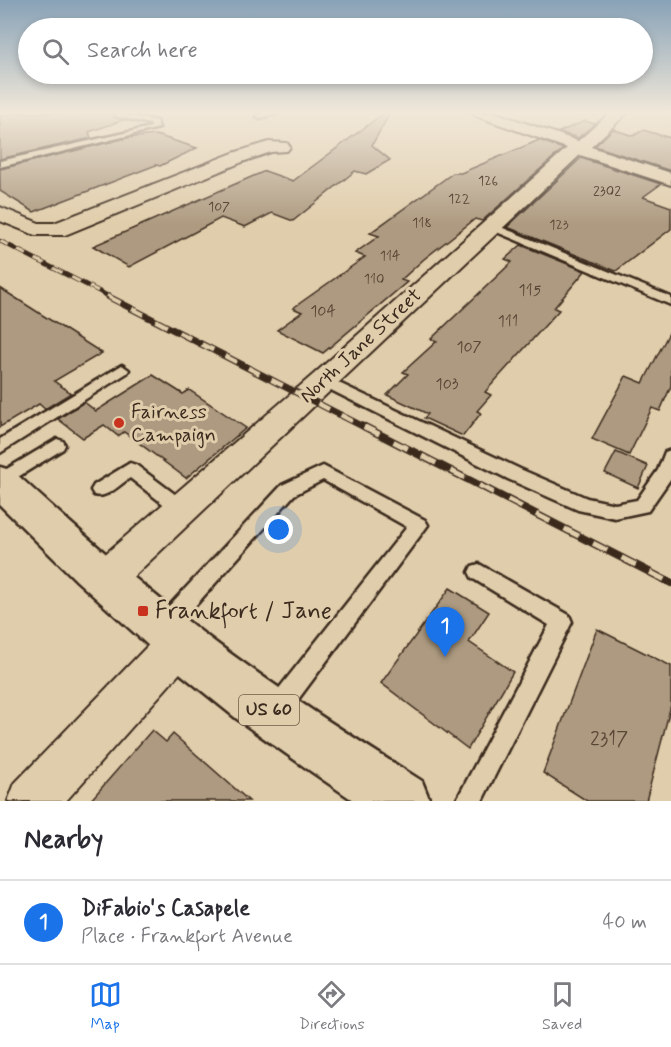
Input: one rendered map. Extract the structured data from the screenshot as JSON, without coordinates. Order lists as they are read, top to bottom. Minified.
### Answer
{"streets":{"main road":["US 60"],"street":["North Jane Street"]},"crossings":[["North Jane Street","US 60"]],"places":{"other":["Fairness Campaign"],"transit":["Frankfort / Jane"]},"house_numbers":["126","2302","122","107","118","123","114","110","115","104","111","107","103","2317"],"page":{"search":"Search here","pins":"1","heading":"Nearby","list":[{"mark":"1","name":"DiFabio's Casapele","note":"Place · Frankfort Avenue","value":"40 m"}],"nav":["Map","Directions","Saved"]}}
